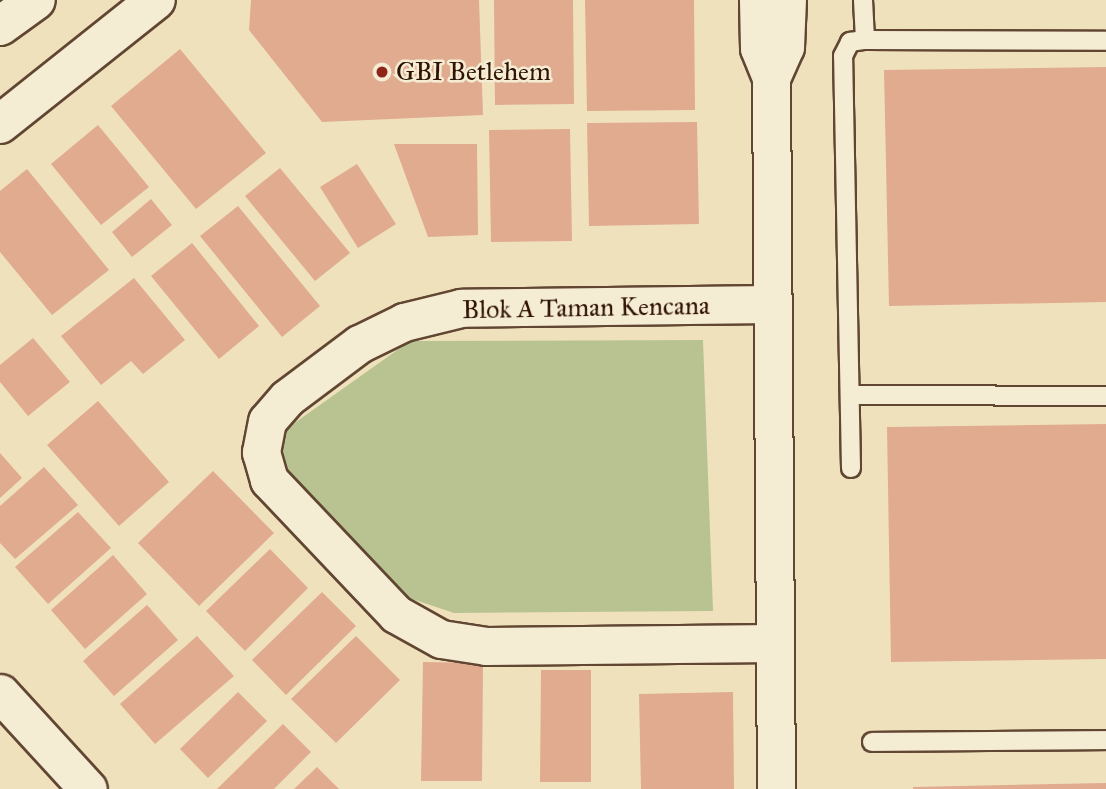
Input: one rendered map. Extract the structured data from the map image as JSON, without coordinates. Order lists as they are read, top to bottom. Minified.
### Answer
{"streets":{"street":["Blok A Taman Kencana"]},"places":["GBI Betlehem"]}
